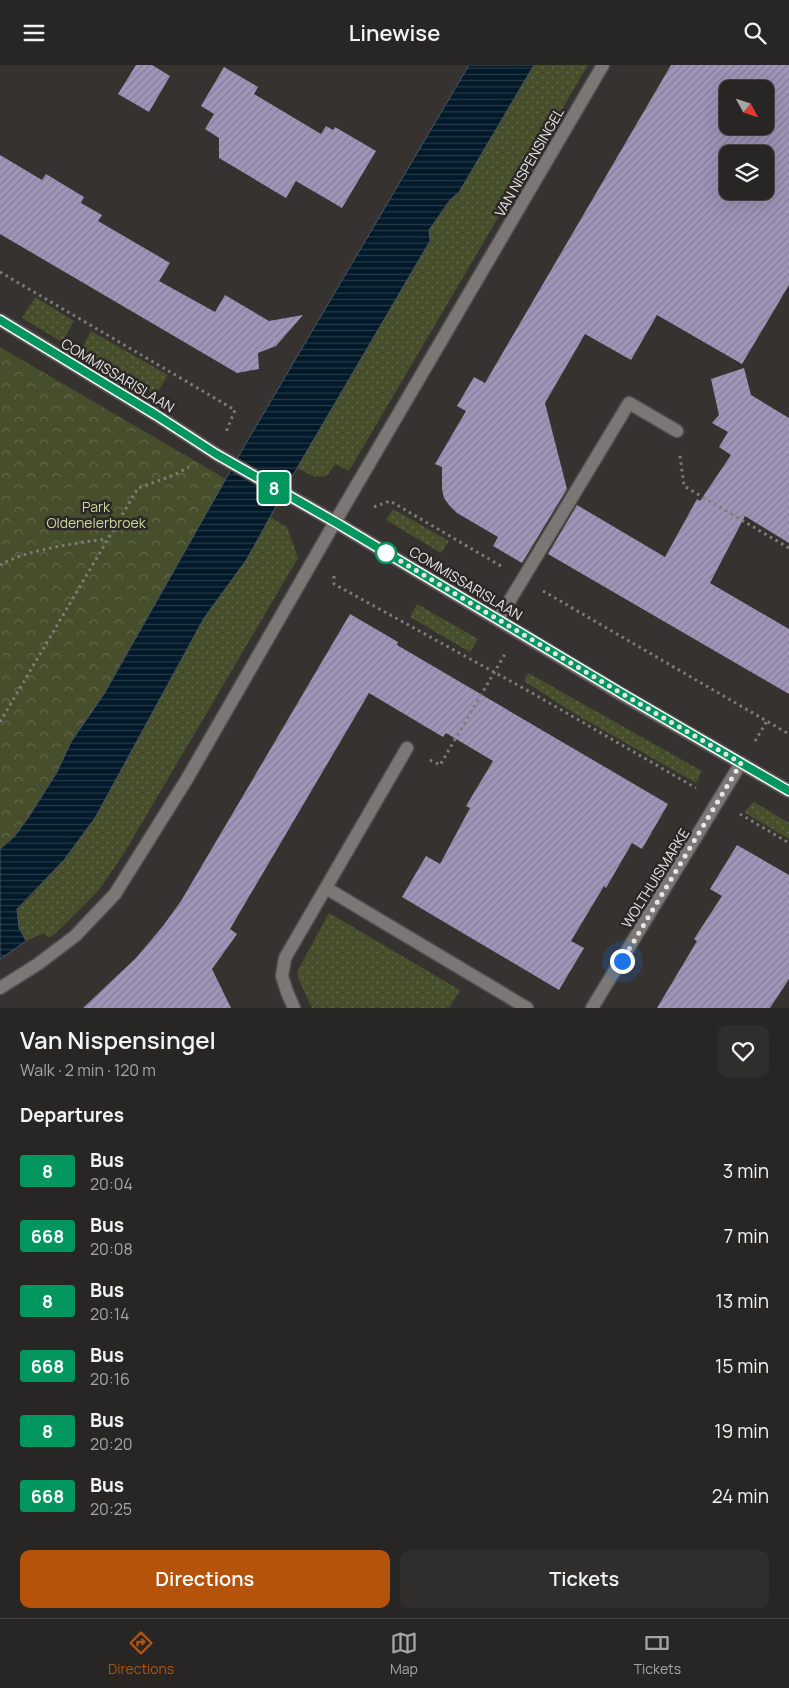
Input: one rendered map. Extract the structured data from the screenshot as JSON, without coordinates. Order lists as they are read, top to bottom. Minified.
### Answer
{"streets":{"street":["VAN NISPENSINGEL","COMMISSARISLAAN","WOLTHUISMARKE"]},"crossings":[["VAN NISPENSINGEL","COMMISSARISLAAN"],["COMMISSARISLAAN","WOLTHUISMARKE"]],"parks":["Park Oldenelerbroek"],"lines":["bus line 8"],"north":"bottom right","page":{"header":"Linewise","on_map":"8","heading":[["Van Nispensingel","Walk · 2 min · 120 m"],"Departures"],"list":[{"mark":"8","name":"Bus","note":"20:04","value":"3 min"},{"mark":"668","name":"Bus","note":"20:08","value":"7 min"},{"mark":"8","name":"Bus","note":"20:14","value":"13 min"},{"mark":"668","name":"Bus","note":"20:16","value":"15 min"},{"mark":"8","name":"Bus","note":"20:20","value":"19 min"},{"mark":"668","name":"Bus","note":"20:25","value":"24 min"}],"buttons":["Directions","Tickets"],"tabs":["Directions","Map","Tickets"]}}
